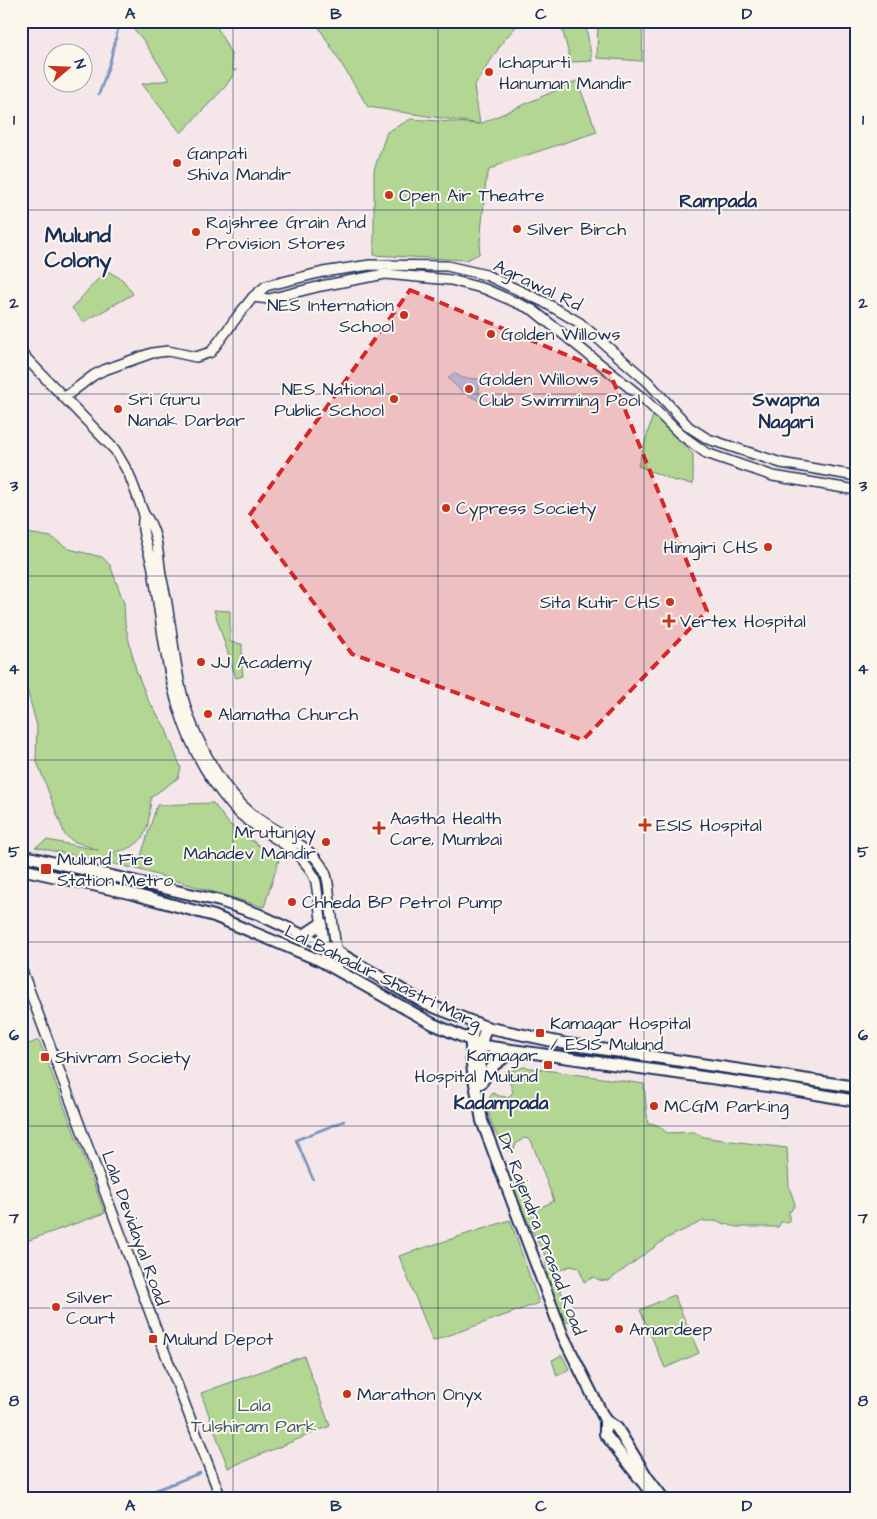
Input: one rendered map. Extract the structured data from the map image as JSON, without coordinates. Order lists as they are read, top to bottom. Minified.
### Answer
{"streets":{"main road":["Lal Bahadur Shastri Marg","Dr Rajendra Prasad Road"],"street":["Agrawal Rd","Lala Devidayal Road"]},"crossings":[["Lal Bahadur Shastri Marg","Dr Rajendra Prasad Road"]],"districts":["Rampada","Mulund Colony","Swapna Nagari","Kadampada"],"parks":["Lala Tulshiram Park"],"places":{"other":["Ichapurti Hanuman Mandir","Ganpati Shiva Mandir","Open Air Theatre","Silver Birch","Rajshree Grain And Provision Stores","NES Internation School","Golden Willows","Golden Willows Club Swimming Pool","NES National Public School","Sri Guru Nanak Darbar","Cypress Society","Himgiri CHS","Sita Kutir CHS","JJ Academy","Alamatha Church","Mrutunjay Mahadev Mandir","Chheda BP Petrol Pump","MCGM Parking","Silver Court","Amardeep","Marathon Onyx"],"health":["Vertex Hospital","ESIS Hospital","Aastha Health Care, Mumbai"],"transit":["Mulund Fire Station Metro","Kamagar Hospital / ESIS Mulund","Shivram Society","Kamagar Hospital Mulund","Mulund Depot"]},"north":"right","grid":{"columns":["A","B","C","D"],"rows":["1","2","3","4","5","6","7","8"]}}
